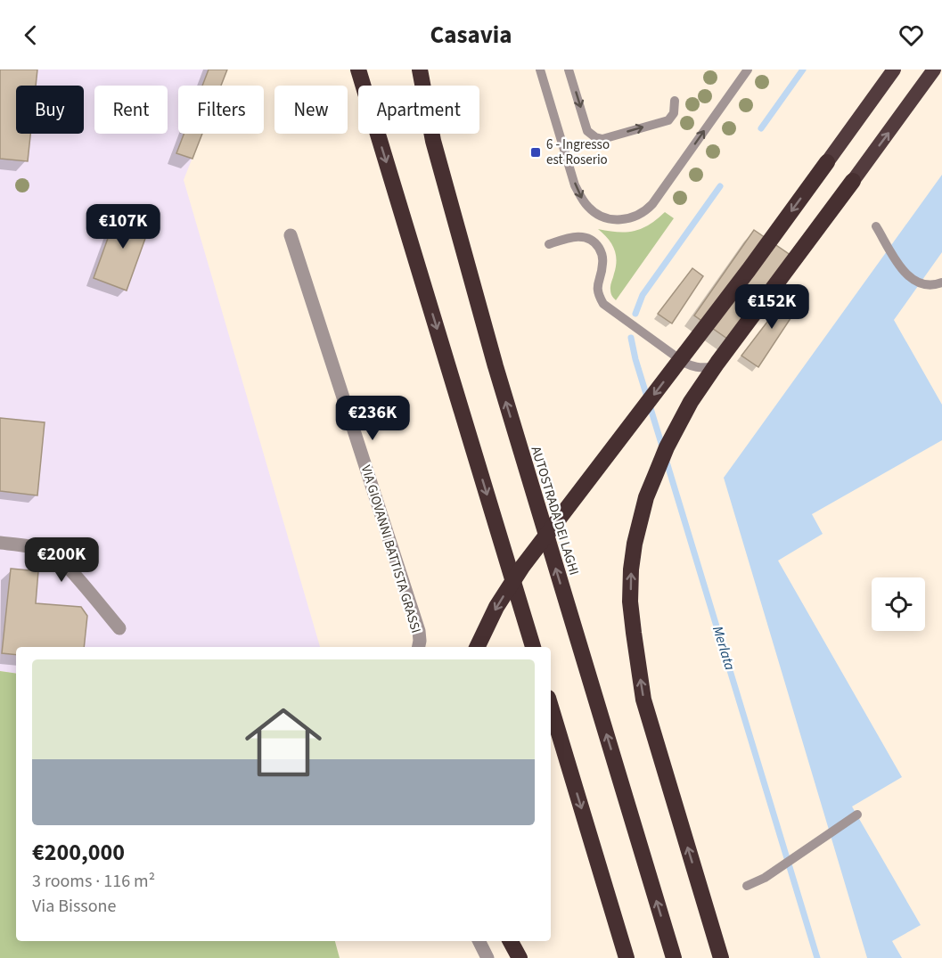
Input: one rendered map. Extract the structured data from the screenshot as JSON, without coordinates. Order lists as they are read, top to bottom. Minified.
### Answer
{"streets":{"highway":["AUTOSTRADA DEI LAGHI"],"street":["VIA GIOVANNI BATTISTA GRASSI"]},"water":["Merlata"],"places":{"transit":["6 - Ingresso est Roserio"]},"page":{"header":"Casavia","chip":["Buy","Rent","Filters","New","Apartment"],"price":["€107K","€152K","€236K","€200K"],"list":[{"name":"€200,000","note":"3 rooms · 116 m² · Via Bissone"}]}}
